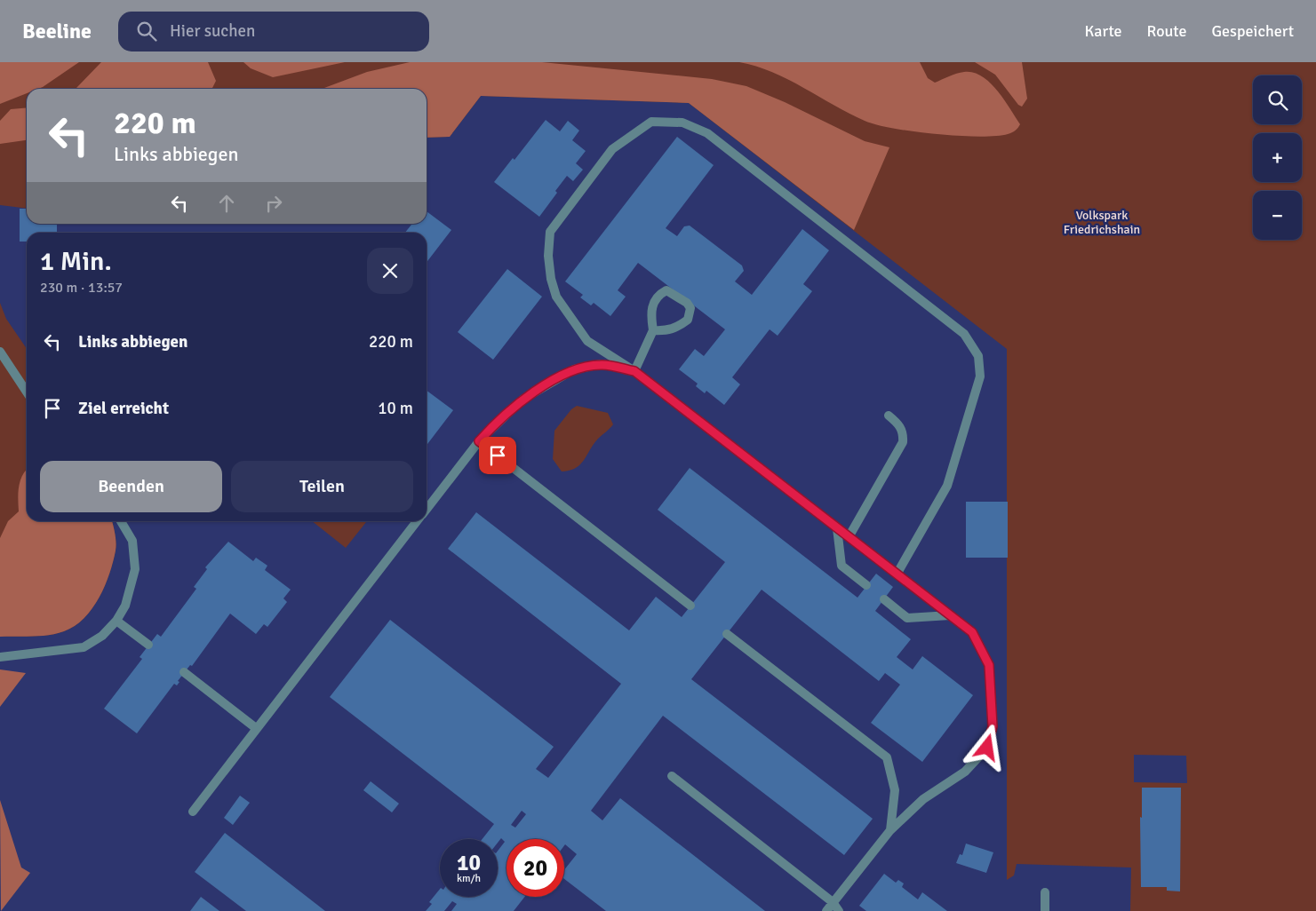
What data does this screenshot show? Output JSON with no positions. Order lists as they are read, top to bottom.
{
  "parks": ["Volkspark Friedrichshain"],
  "page": {
    "header": "Beeline",
    "search": "Hier suchen",
    "nav": ["Karte", "Route", "Gespeichert"],
    "map_buttons": ["+", "−"],
    "turn": ["220 m", "Links abbiegen"],
    "heading": ["1 Min.", "230 m · 13:57"],
    "list": [
      {
        "name": "Links abbiegen",
        "value": "220 m"
      },
      {
        "name": "Ziel erreicht",
        "value": "10 m"
      }
    ],
    "buttons": ["Beenden", "Teilen"],
    "speed": "10 km/h",
    "limit": "20"
  }
}
